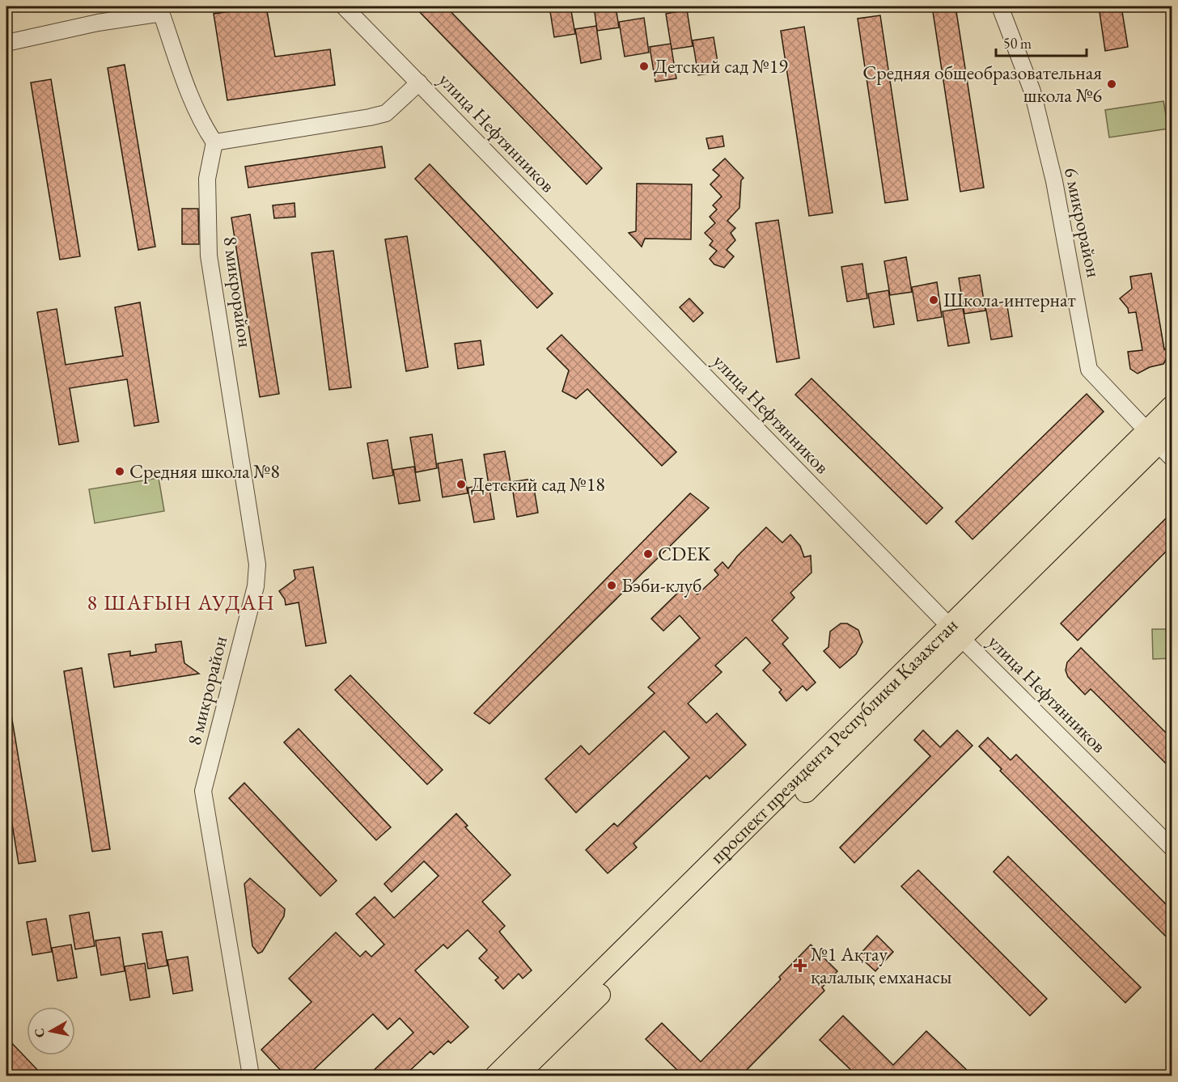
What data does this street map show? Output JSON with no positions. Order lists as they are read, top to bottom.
{
  "streets": {
    "main road": ["проспект президента Республики Казахстан"],
    "street": ["улица Нефтянников", "6 микрорайон", "8 микрорайон"]
  },
  "crossings": [
    ["улица Нефтянников", "проспект президента Республики Казахстан"],
    ["6 микрорайон", "проспект президента Республики Казахстан"]
  ],
  "districts": ["8 ШАҒЫН АУДАН"],
  "places": {
    "other": [
      "Детский сад №19",
      "Средняя общеобразовательная школа №6",
      "Школа-интернат",
      "Средняя школа №8",
      "Детский сад №18",
      "CDEK",
      "Бэби-клуб"
    ],
    "health": ["№1 Ақтау қалалық емханасы"]
  },
  "scale_bar": "50 m",
  "north": "left"
}
